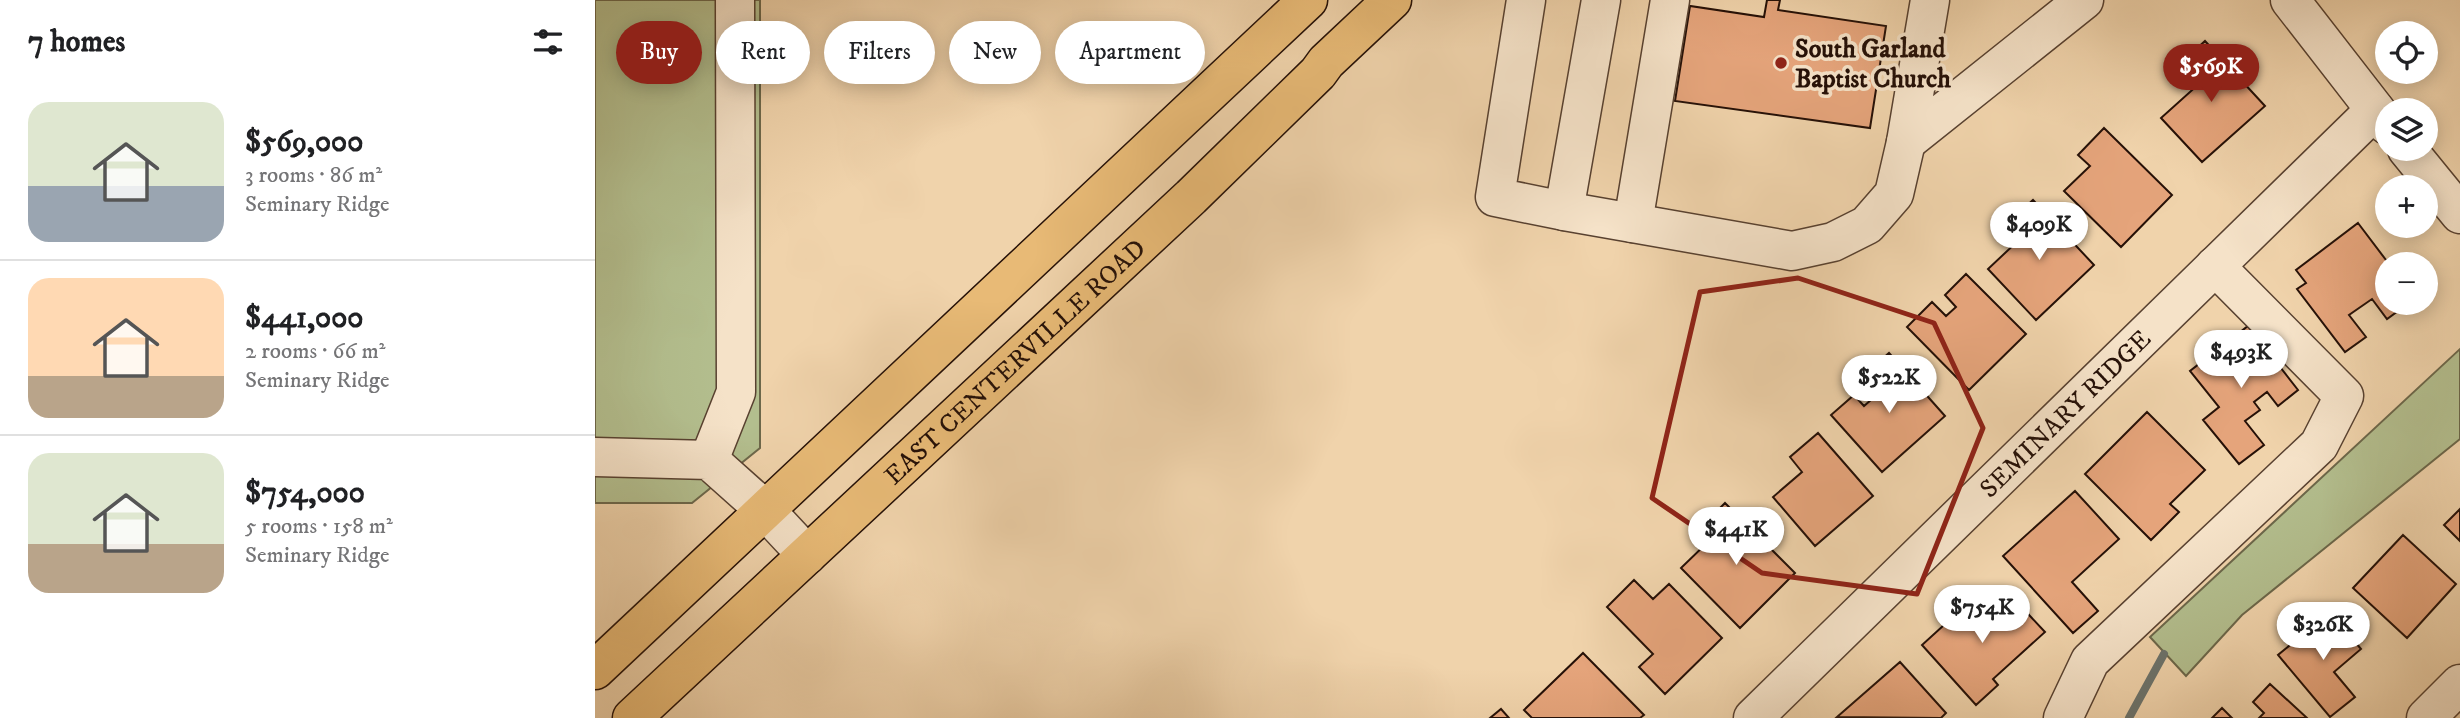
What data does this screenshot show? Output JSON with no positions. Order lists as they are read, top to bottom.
{
  "streets": {
    "main road": ["EAST CENTERVILLE ROAD"],
    "street": ["SEMINARY RIDGE"]
  },
  "places": ["South Garland Baptist Church"],
  "page": {
    "heading": "7 homes",
    "map_buttons": ["+", "−"],
    "chip": [
      "Buy",
      "Rent",
      "Filters",
      "New",
      "Apartment"
    ],
    "price": [
      "$569K",
      "$409K",
      "$493K",
      "$522K",
      "$441K",
      "$754K",
      "$326K"
    ],
    "list": [
      {
        "name": "$569,000",
        "note": "3 rooms · 86 m² · Seminary Ridge"
      },
      {
        "name": "$441,000",
        "note": "2 rooms · 66 m² · Seminary Ridge"
      },
      {
        "name": "$754,000",
        "note": "5 rooms · 158 m² · Seminary Ridge"
      }
    ]
  }
}
